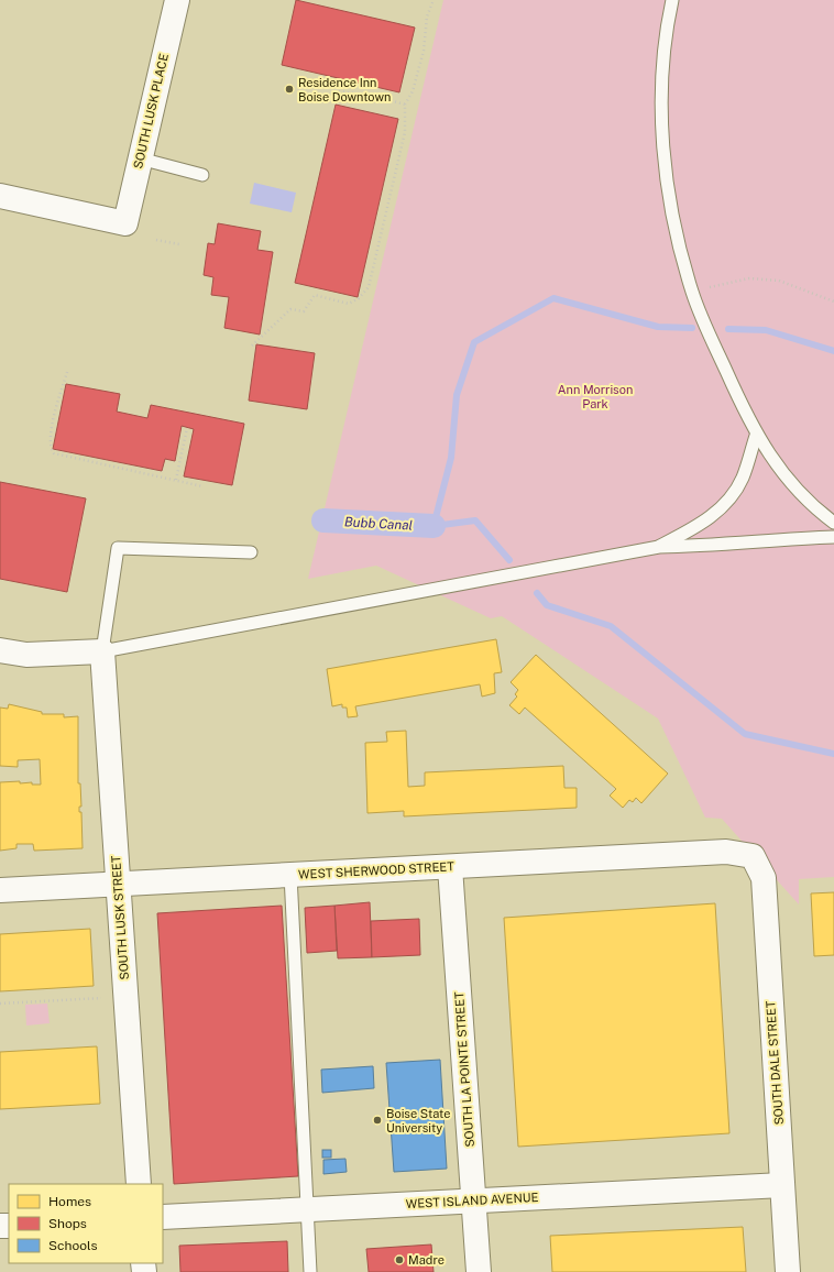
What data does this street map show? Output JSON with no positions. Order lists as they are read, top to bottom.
{
  "streets": {
    "street": [
      "SOUTH LUSK PLACE",
      "WEST SHERWOOD STREET",
      "SOUTH LUSK STREET",
      "SOUTH DALE STREET",
      "SOUTH LA POINTE STREET",
      "WEST ISLAND AVENUE"
    ]
  },
  "crossings": [
    ["WEST SHERWOOD STREET", "SOUTH LUSK STREET"],
    ["WEST SHERWOOD STREET", "SOUTH DALE STREET"],
    ["WEST SHERWOOD STREET", "SOUTH LA POINTE STREET"],
    ["SOUTH DALE STREET", "WEST ISLAND AVENUE"],
    ["SOUTH LA POINTE STREET", "WEST ISLAND AVENUE"]
  ],
  "water": ["Bubb Canal"],
  "parks": ["Ann Morrison Park"],
  "places": ["Residence Inn Boise Downtown", "Boise State University", "Madre"],
  "legend": ["Homes", "Shops", "Schools"]
}
